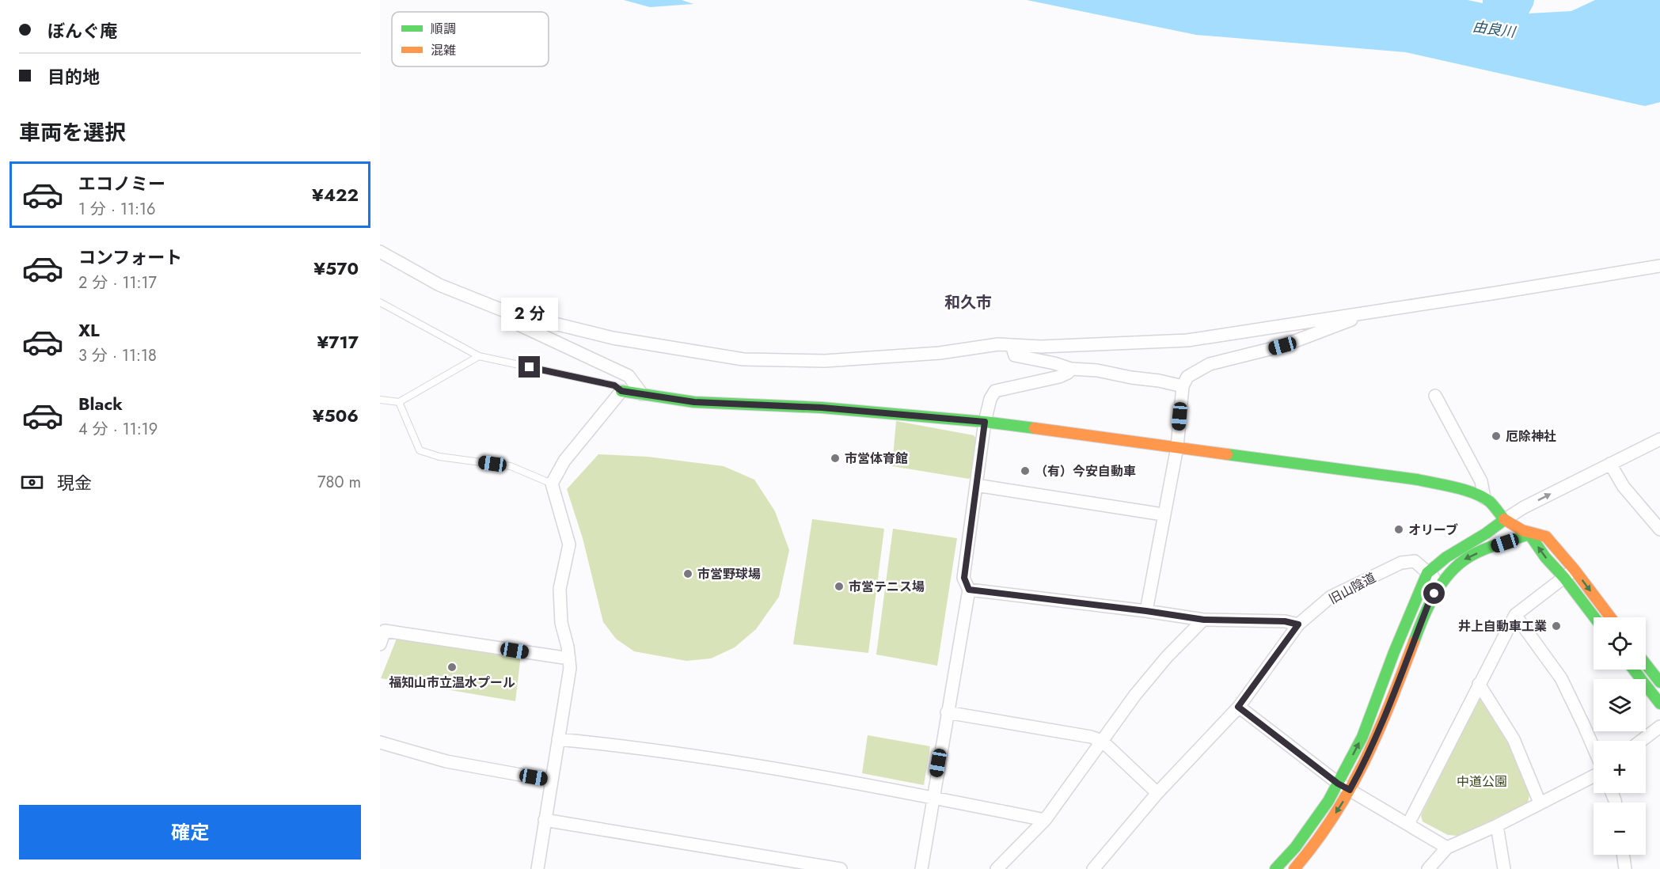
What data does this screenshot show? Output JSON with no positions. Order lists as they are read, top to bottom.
{
  "streets": {
    "street": ["旧山陰道"]
  },
  "districts": ["和久市"],
  "water": ["由良川"],
  "parks": ["中道公園"],
  "places": [
    "厄除神社",
    "市営体育館",
    "（有）今安自動車",
    "オリーブ",
    "市営野球場",
    "市営テニス場",
    "井上自動車工業",
    "福知山市立温水プール"
  ],
  "legend": ["順調", "混雑"],
  "page": {
    "banner": ["ぼんぐ庵", "目的地"],
    "heading": "車両を選択",
    "list": [
      {
        "name": "エコノミー",
        "note": "1 分 · 11:16",
        "value": "¥422"
      },
      {
        "name": "コンフォート",
        "note": "2 分 · 11:17",
        "value": "¥570"
      },
      {
        "name": "XL",
        "note": "3 分 · 11:18",
        "value": "¥717"
      },
      {
        "name": "Black",
        "note": "4 分 · 11:19",
        "value": "¥506"
      }
    ],
    "bubble": "2 分",
    "pay": ["現金", "780 m"],
    "map_buttons": ["+", "−"],
    "buttons": "確定"
  }
}
